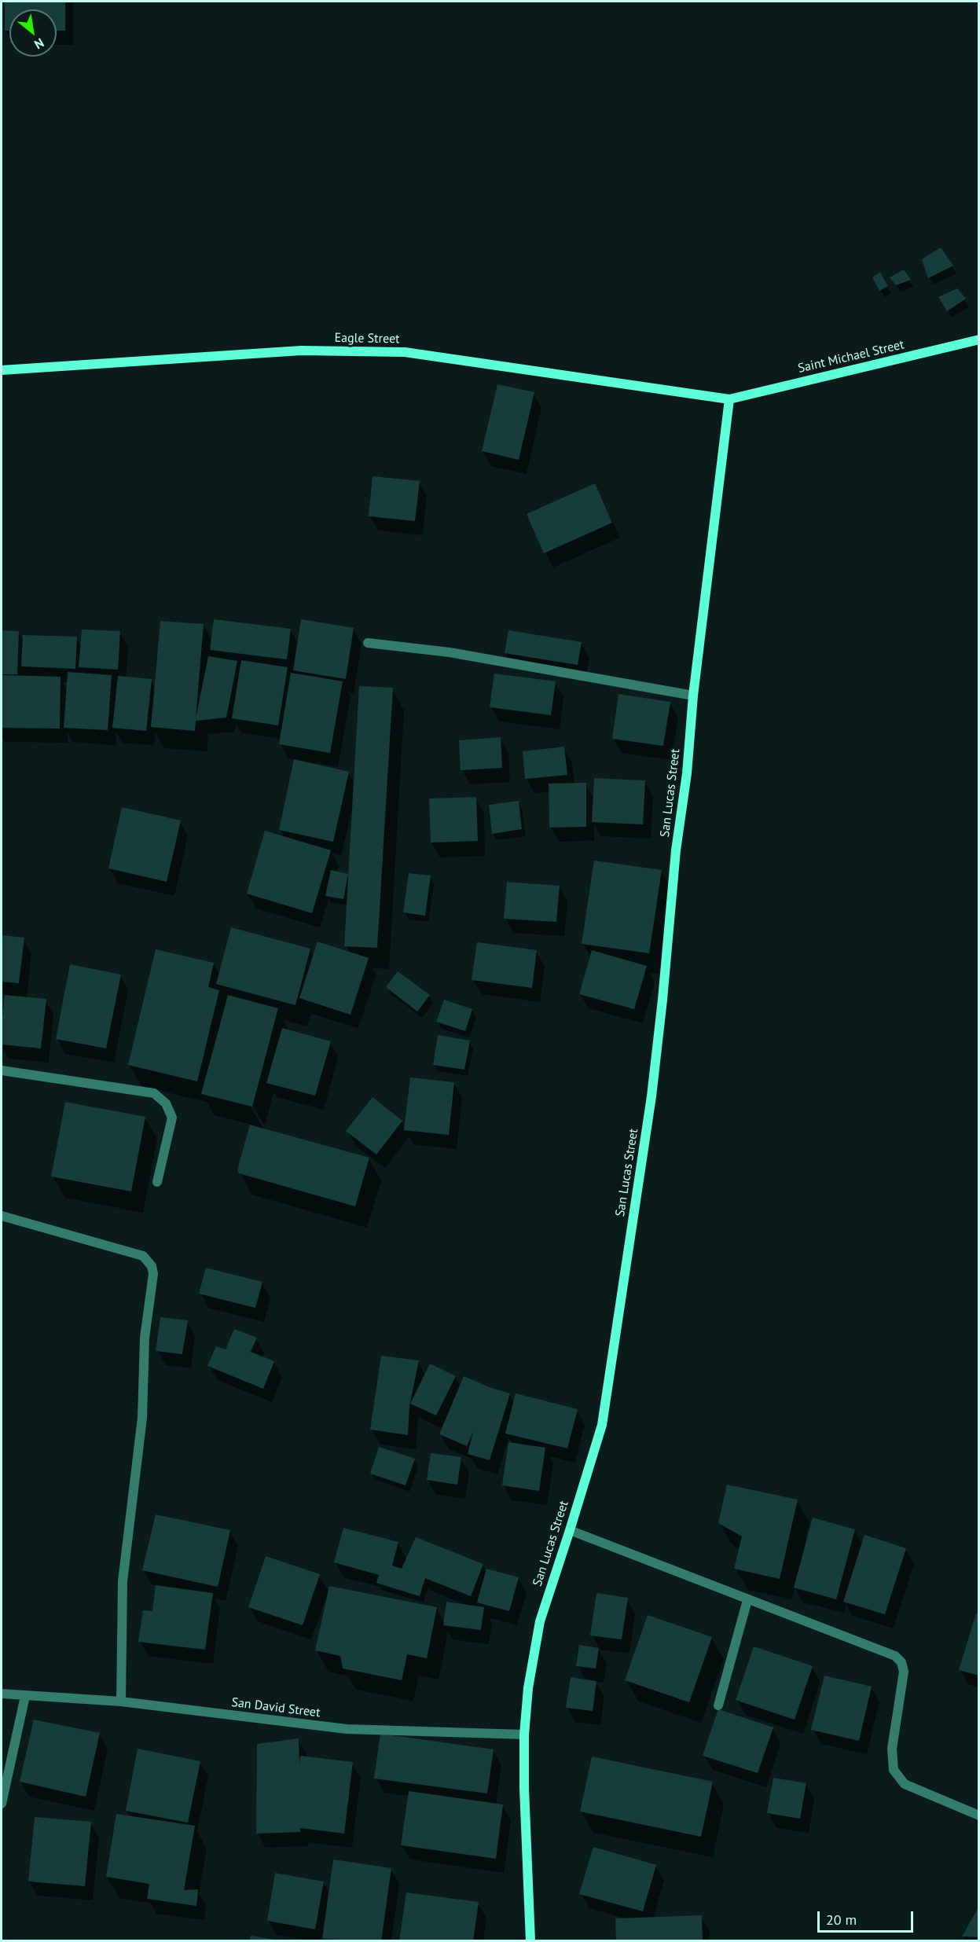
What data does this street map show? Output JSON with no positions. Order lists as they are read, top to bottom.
{
  "streets": {
    "street": [
      "Eagle Street",
      "Saint Michael Street",
      "San Lucas Street",
      "San David Street"
    ]
  },
  "crossings": [
    ["Eagle Street", "Saint Michael Street"],
    ["Eagle Street", "San Lucas Street"],
    ["Saint Michael Street", "San Lucas Street"],
    ["San Lucas Street", "San David Street"]
  ],
  "scale_bar": "20 m",
  "north": "bottom right"
}
